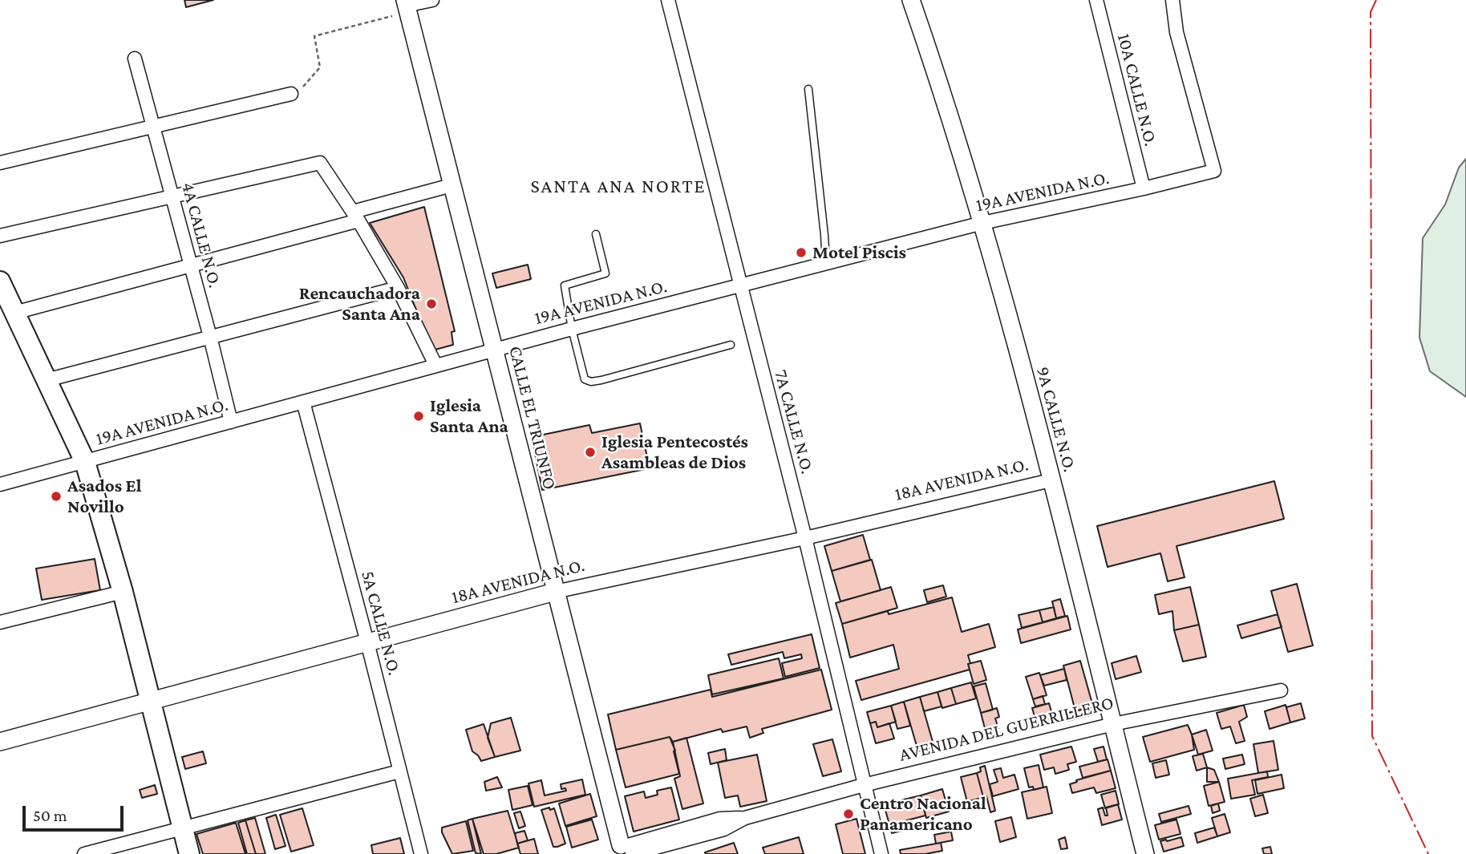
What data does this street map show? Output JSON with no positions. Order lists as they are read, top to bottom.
{
  "streets": {
    "street": [
      "10A CALLE N.O.",
      "19A AVENIDA N.O.",
      "4A CALLE N.O.",
      "CALLE EL TRIUNFO",
      "9A CALLE N.O.",
      "7A CALLE N.O.",
      "18A AVENIDA N.O.",
      "5A CALLE N.O.",
      "AVENIDA DEL GUERRILLERO"
    ]
  },
  "crossings": [
    ["10A CALLE N.O.", "19A AVENIDA N.O."],
    ["19A AVENIDA N.O.", "4A CALLE N.O."],
    ["19A AVENIDA N.O.", "CALLE EL TRIUNFO"],
    ["19A AVENIDA N.O.", "9A CALLE N.O."],
    ["19A AVENIDA N.O.", "7A CALLE N.O."],
    ["19A AVENIDA N.O.", "5A CALLE N.O."],
    ["CALLE EL TRIUNFO", "18A AVENIDA N.O."],
    ["CALLE EL TRIUNFO", "AVENIDA DEL GUERRILLERO"],
    ["9A CALLE N.O.", "18A AVENIDA N.O."],
    ["9A CALLE N.O.", "AVENIDA DEL GUERRILLERO"],
    ["7A CALLE N.O.", "18A AVENIDA N.O."],
    ["7A CALLE N.O.", "AVENIDA DEL GUERRILLERO"],
    ["18A AVENIDA N.O.", "5A CALLE N.O."]
  ],
  "districts": ["SANTA ANA NORTE"],
  "places": [
    "Motel Piscis",
    "Rencauchadora Santa Ana",
    "Iglesia Santa Ana",
    "Iglesia Pentecostés Asambleas de Dios",
    "Asados El Novillo",
    "Centro Nacional Panamericano"
  ],
  "scale_bar": "50 m"
}
